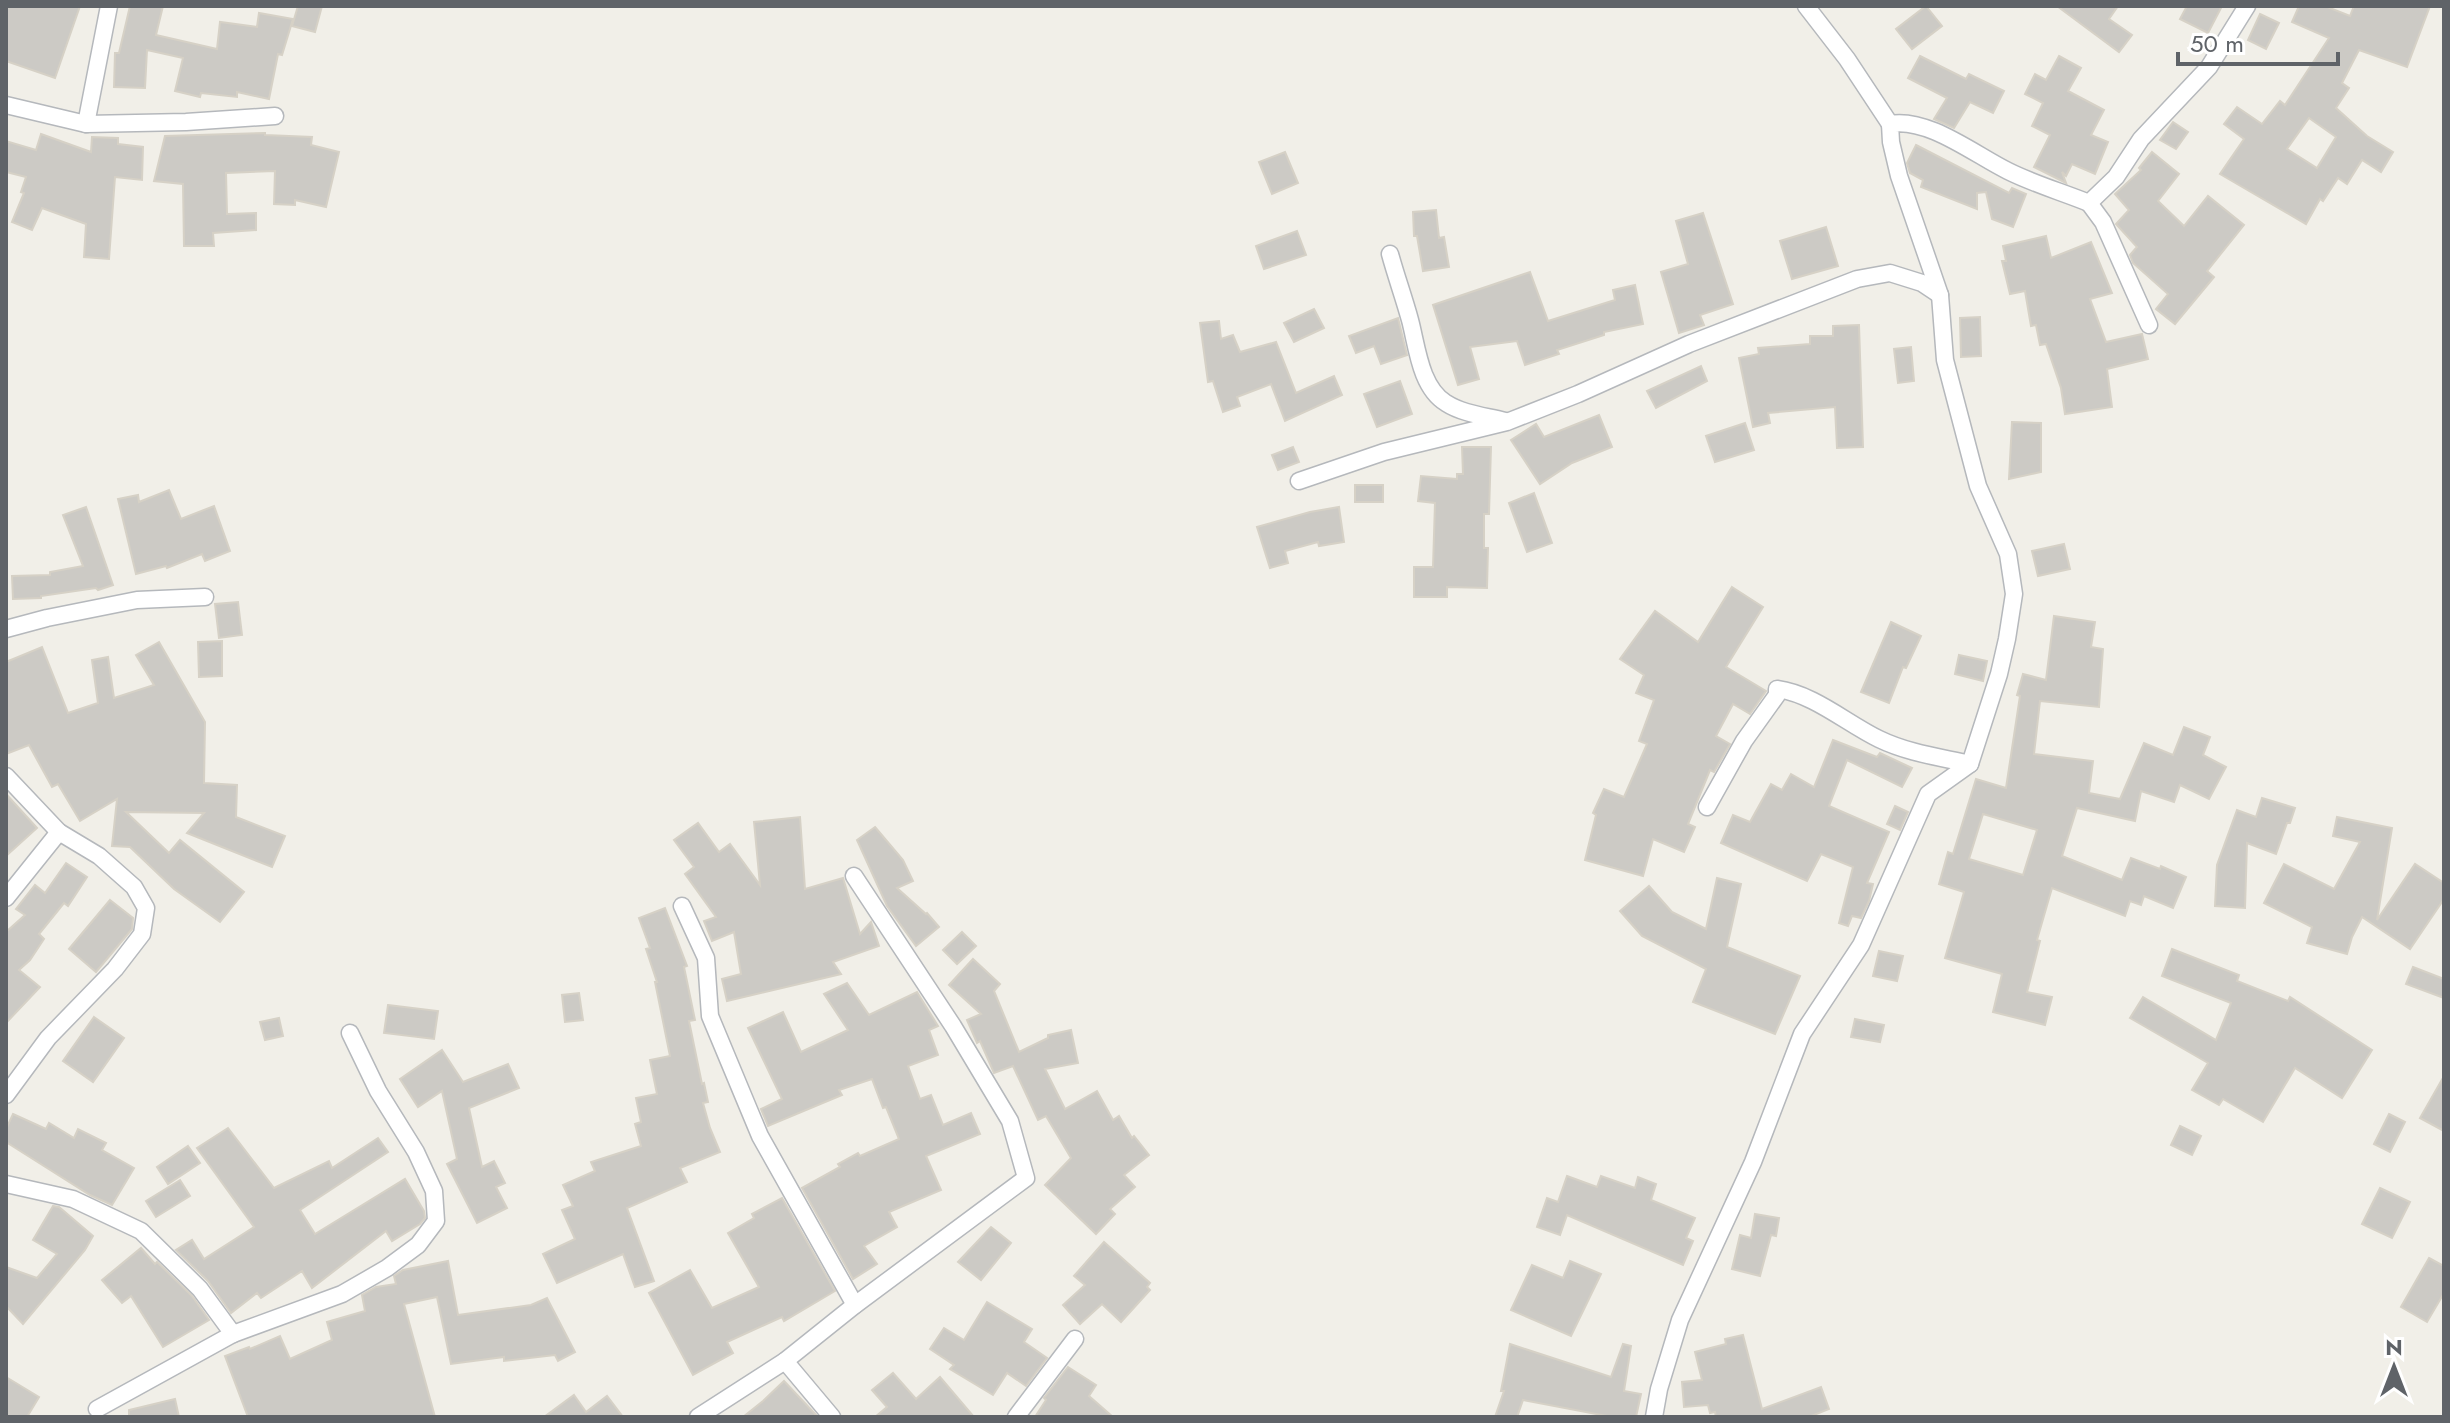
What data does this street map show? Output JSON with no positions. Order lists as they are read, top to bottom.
{
  "scale_bar": "50 m",
  "north": "top"
}
